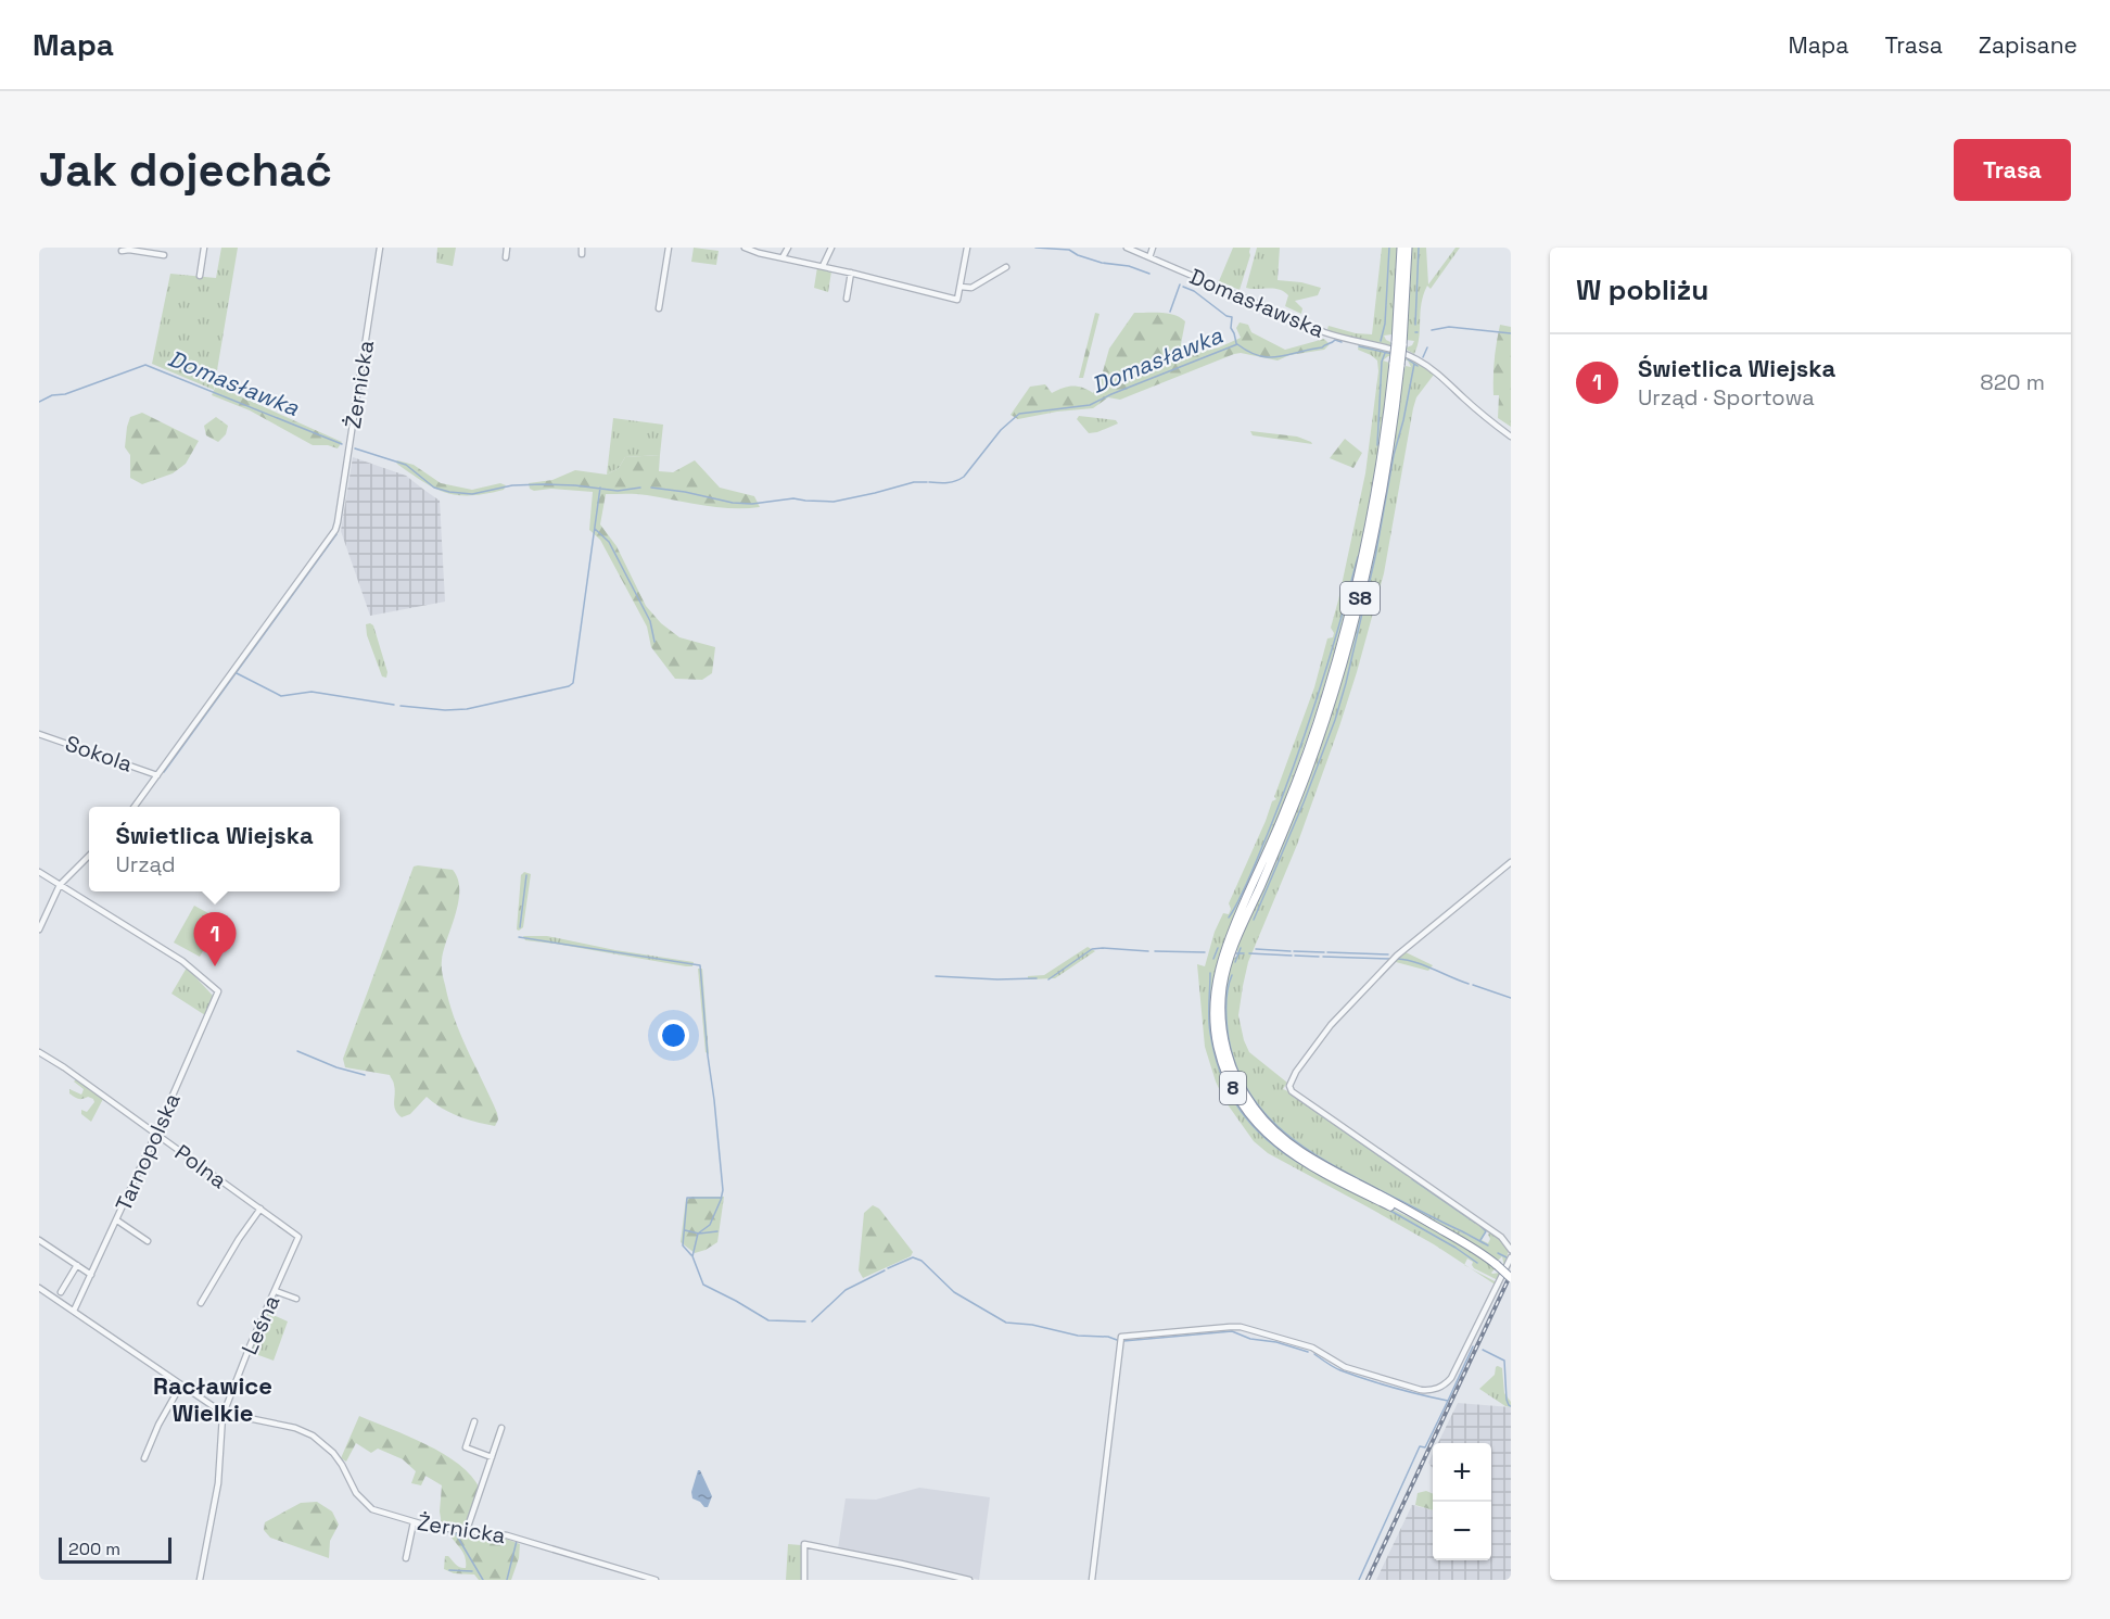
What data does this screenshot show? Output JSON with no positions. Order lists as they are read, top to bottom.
{
  "streets": {
    "highway": ["S8", "8"],
    "street": [
      "Domasławska",
      "Żernicka",
      "Sokola",
      "Tarnopolska",
      "Polna",
      "Leśna"
    ]
  },
  "crossings": [
    ["Żernicka", "Sokola"],
    ["Żernicka", "Leśna"],
    ["S8", "8"],
    ["Tarnopolska", "Polna"],
    ["Polna", "Leśna"]
  ],
  "districts": ["Racławice Wielkie"],
  "water": ["Domasławka"],
  "scale_bar": "200 m",
  "page": {
    "header": "Mapa",
    "nav": ["Mapa", "Trasa", "Zapisane"],
    "buttons": "Trasa",
    "title": "Jak dojechać",
    "heading": "W pobliżu",
    "list": [
      {
        "mark": "1",
        "name": "Świetlica Wiejska",
        "note": "Urząd · Sportowa",
        "value": "820 m"
      }
    ],
    "popup": ["Świetlica Wiejska", "Urząd"],
    "pins": "1",
    "map_buttons": ["+", "−"],
    "scale": "200 m"
  }
}
